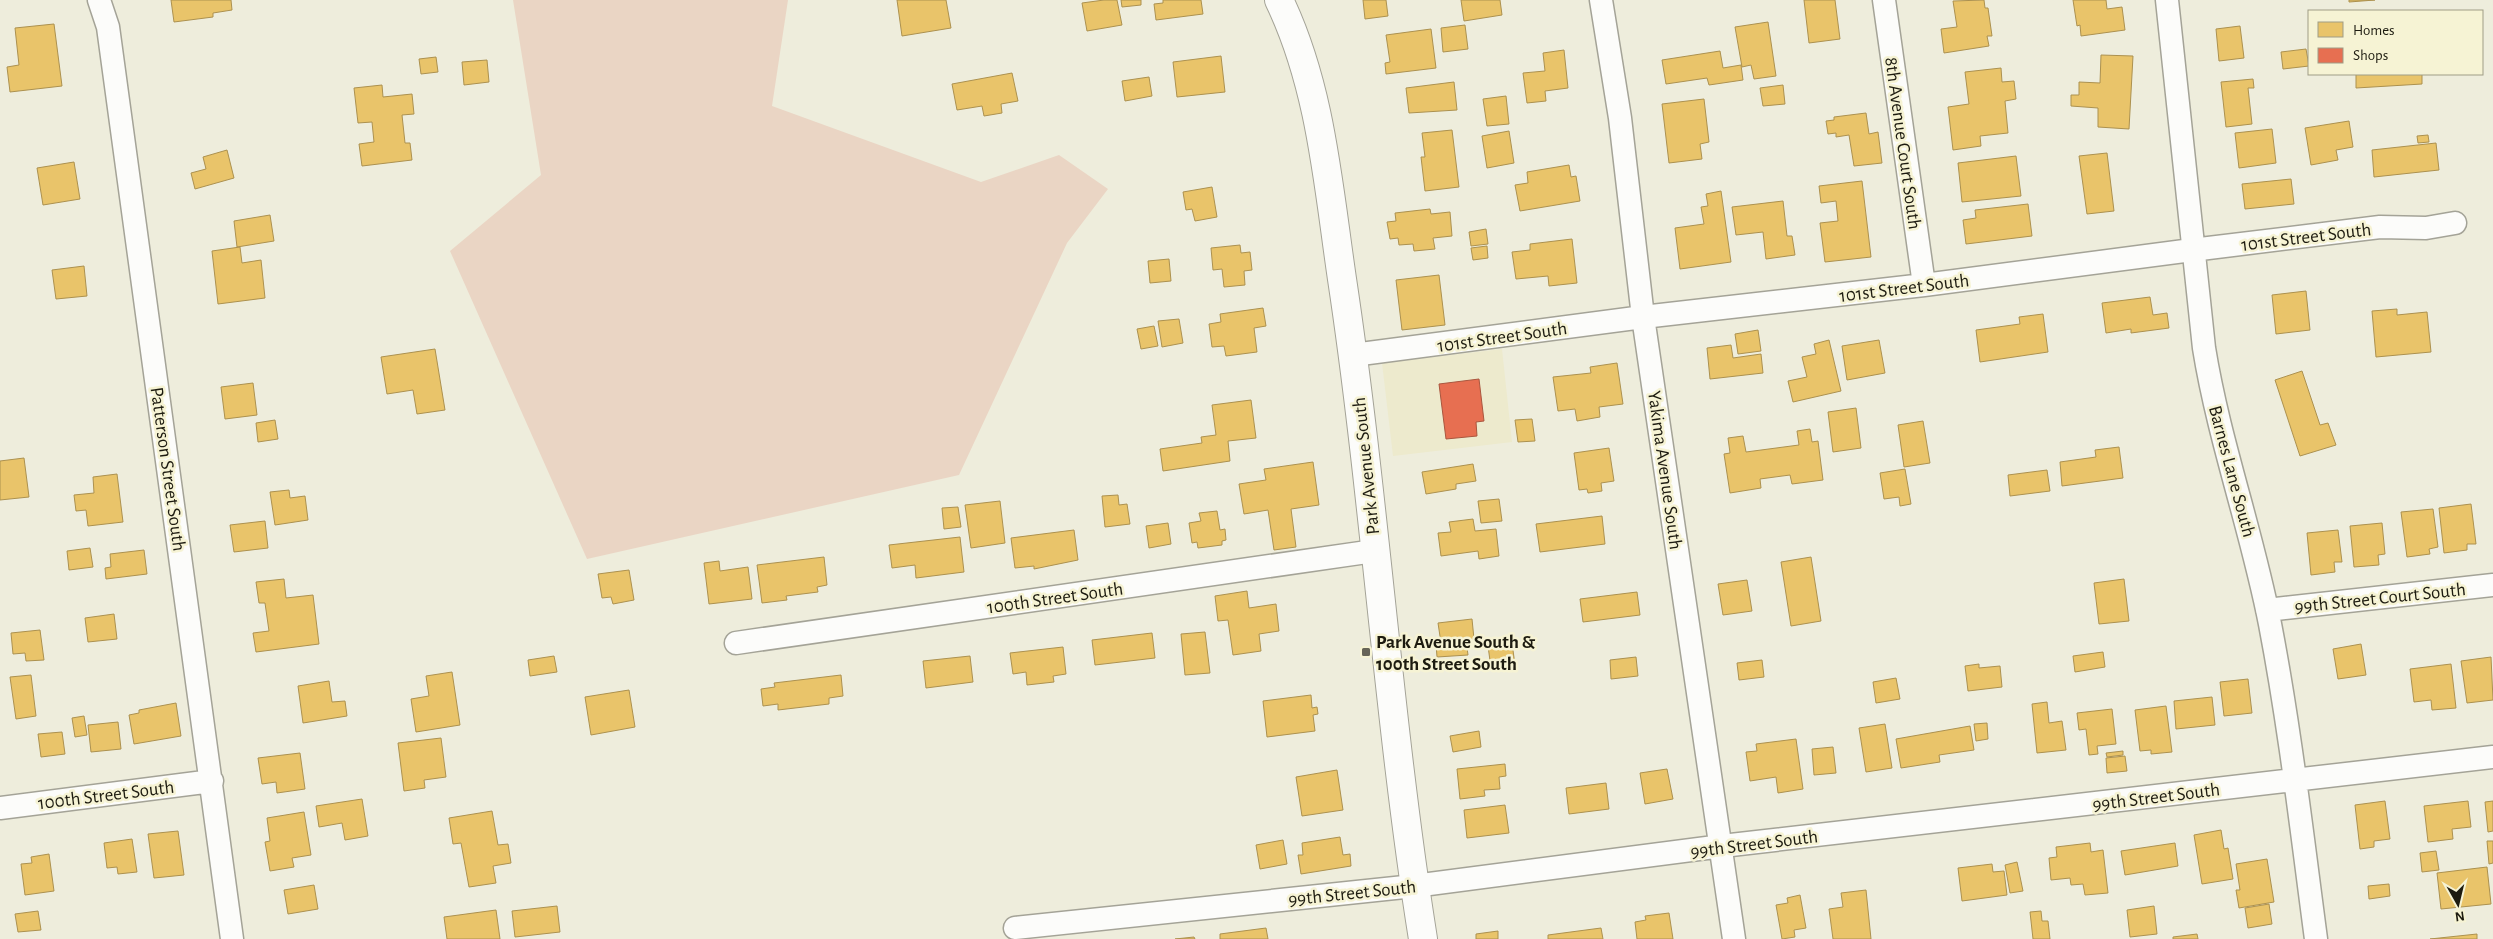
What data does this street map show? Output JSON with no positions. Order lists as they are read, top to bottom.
{
  "streets": {
    "main road": ["Park Avenue South"],
    "street": [
      "8th Avenue Court South",
      "101st Street South",
      "Patterson Street South",
      "Yakima Avenue South",
      "Barnes Lane South",
      "100th Street South",
      "99th Street Court South",
      "99th Street South"
    ]
  },
  "crossings": [
    ["8th Avenue Court South", "101st Street South"],
    ["101st Street South", "Park Avenue South"],
    ["101st Street South", "Yakima Avenue South"],
    ["101st Street South", "Barnes Lane South"],
    ["Park Avenue South", "100th Street South"],
    ["Park Avenue South", "99th Street South"],
    ["Patterson Street South", "100th Street South"],
    ["Yakima Avenue South", "99th Street South"],
    ["Barnes Lane South", "99th Street Court South"],
    ["Barnes Lane South", "99th Street South"]
  ],
  "places": {
    "transit": ["Park Avenue South & 100th Street South"]
  },
  "legend": ["Homes", "Shops"],
  "north": "bottom"
}
